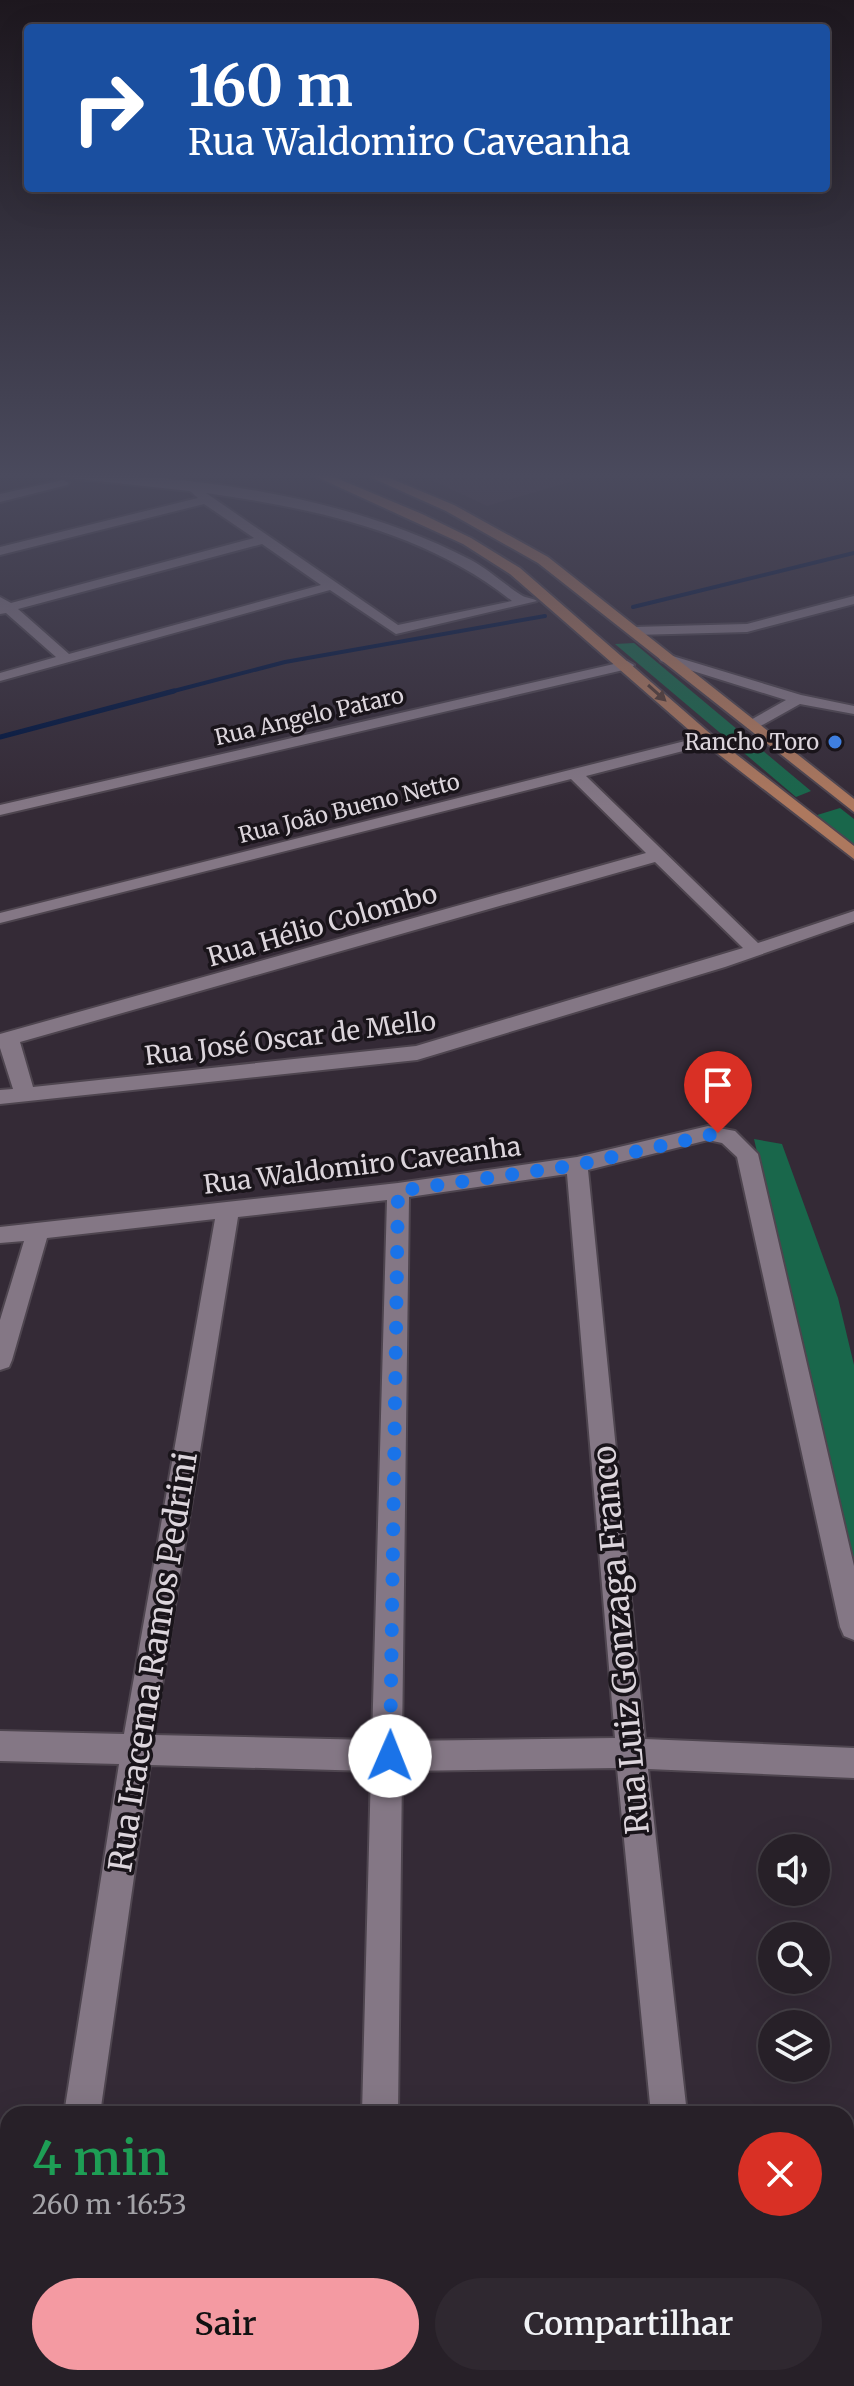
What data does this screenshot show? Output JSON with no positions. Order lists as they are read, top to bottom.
{
  "streets": {
    "street": [
      "Rua Angelo Pataro",
      "Rua João Bueno Netto",
      "Rua Hélio Colombo",
      "Rua José Oscar de Mello",
      "Rua Waldomiro Caveanha",
      "Rua Luiz Gonzaga Franco",
      "Rua Iracema Ramos Pedrini"
    ]
  },
  "crossings": [
    ["Rua Waldomiro Caveanha", "Rua Luiz Gonzaga Franco"],
    ["Rua Waldomiro Caveanha", "Rua Iracema Ramos Pedrini"]
  ],
  "places": ["Rancho Toro"],
  "page": {
    "turn": ["160 m", "Rua Waldomiro Caveanha"],
    "heading": ["4 min", "260 m · 16:53"],
    "buttons": ["Sair", "Compartilhar"]
  }
}
